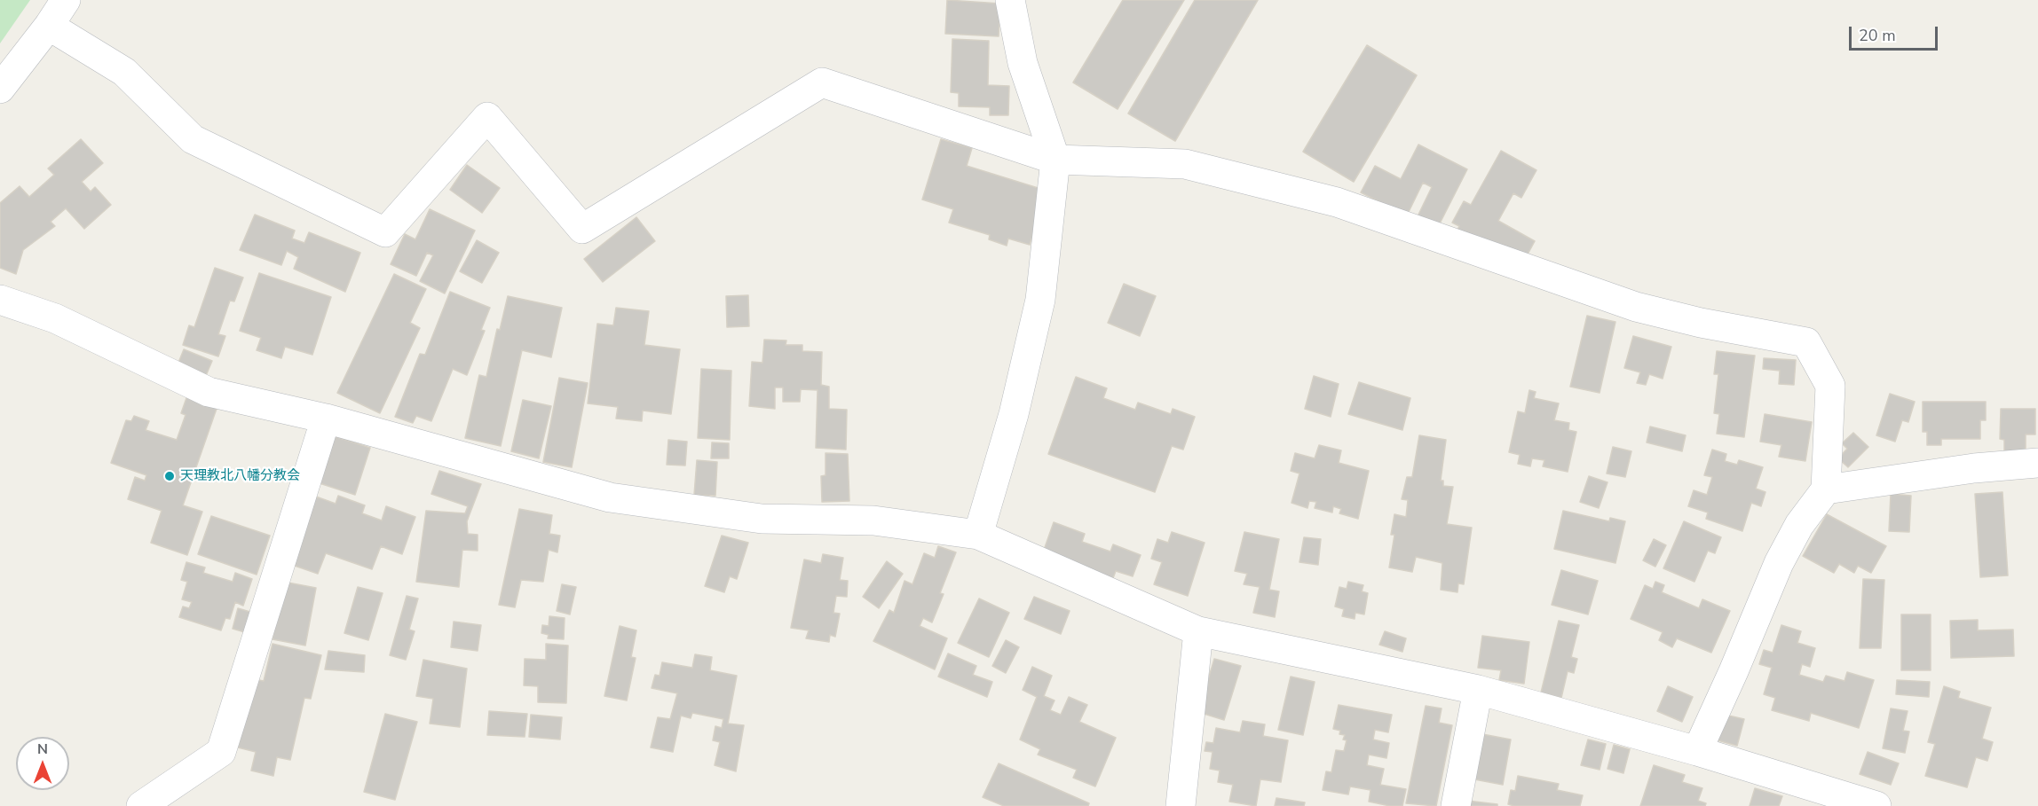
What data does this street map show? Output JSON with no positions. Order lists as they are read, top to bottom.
{
  "places": ["天理教北八幡分教会"],
  "scale_bar": "20 m",
  "north": "top"
}
